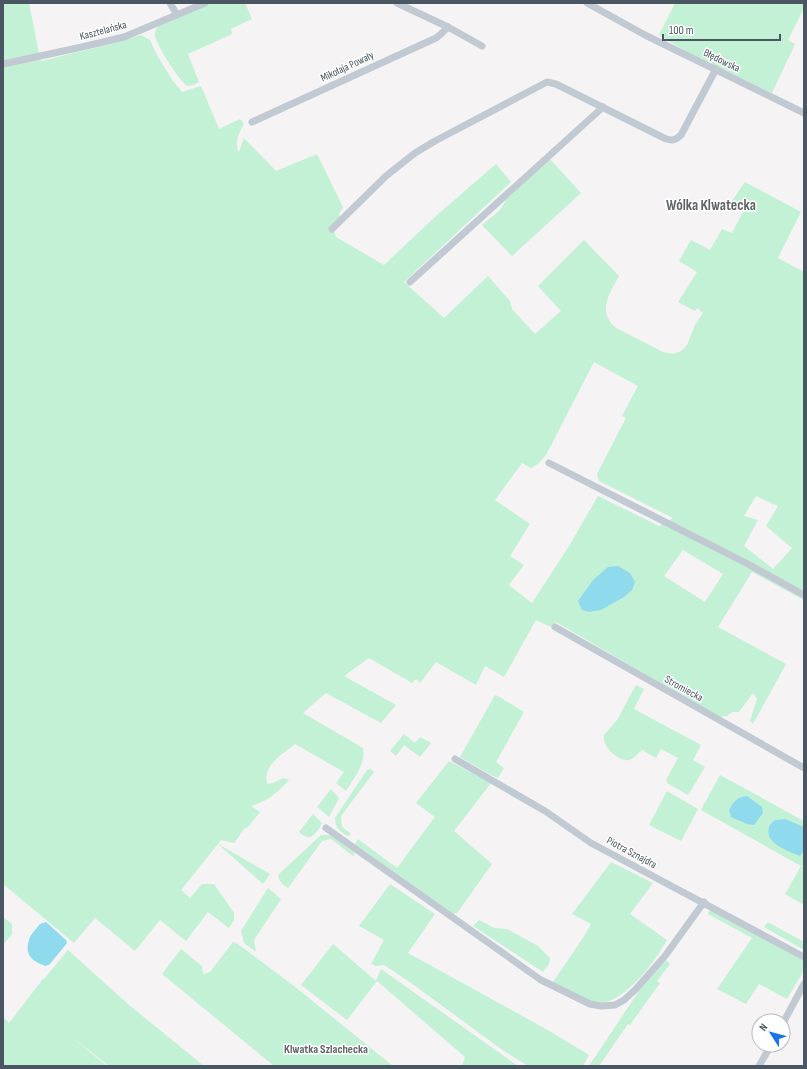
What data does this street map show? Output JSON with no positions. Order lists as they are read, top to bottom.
{
  "streets": {
    "street": [
      "Kasztelańska",
      "Błędowska",
      "Mikołaja Powały",
      "Stromiecka",
      "Piotra Sznajdra"
    ]
  },
  "districts": ["Wólka Klwatecka", "Klwatka Szlachecka"],
  "scale_bar": "100 m",
  "north": "top left"
}
